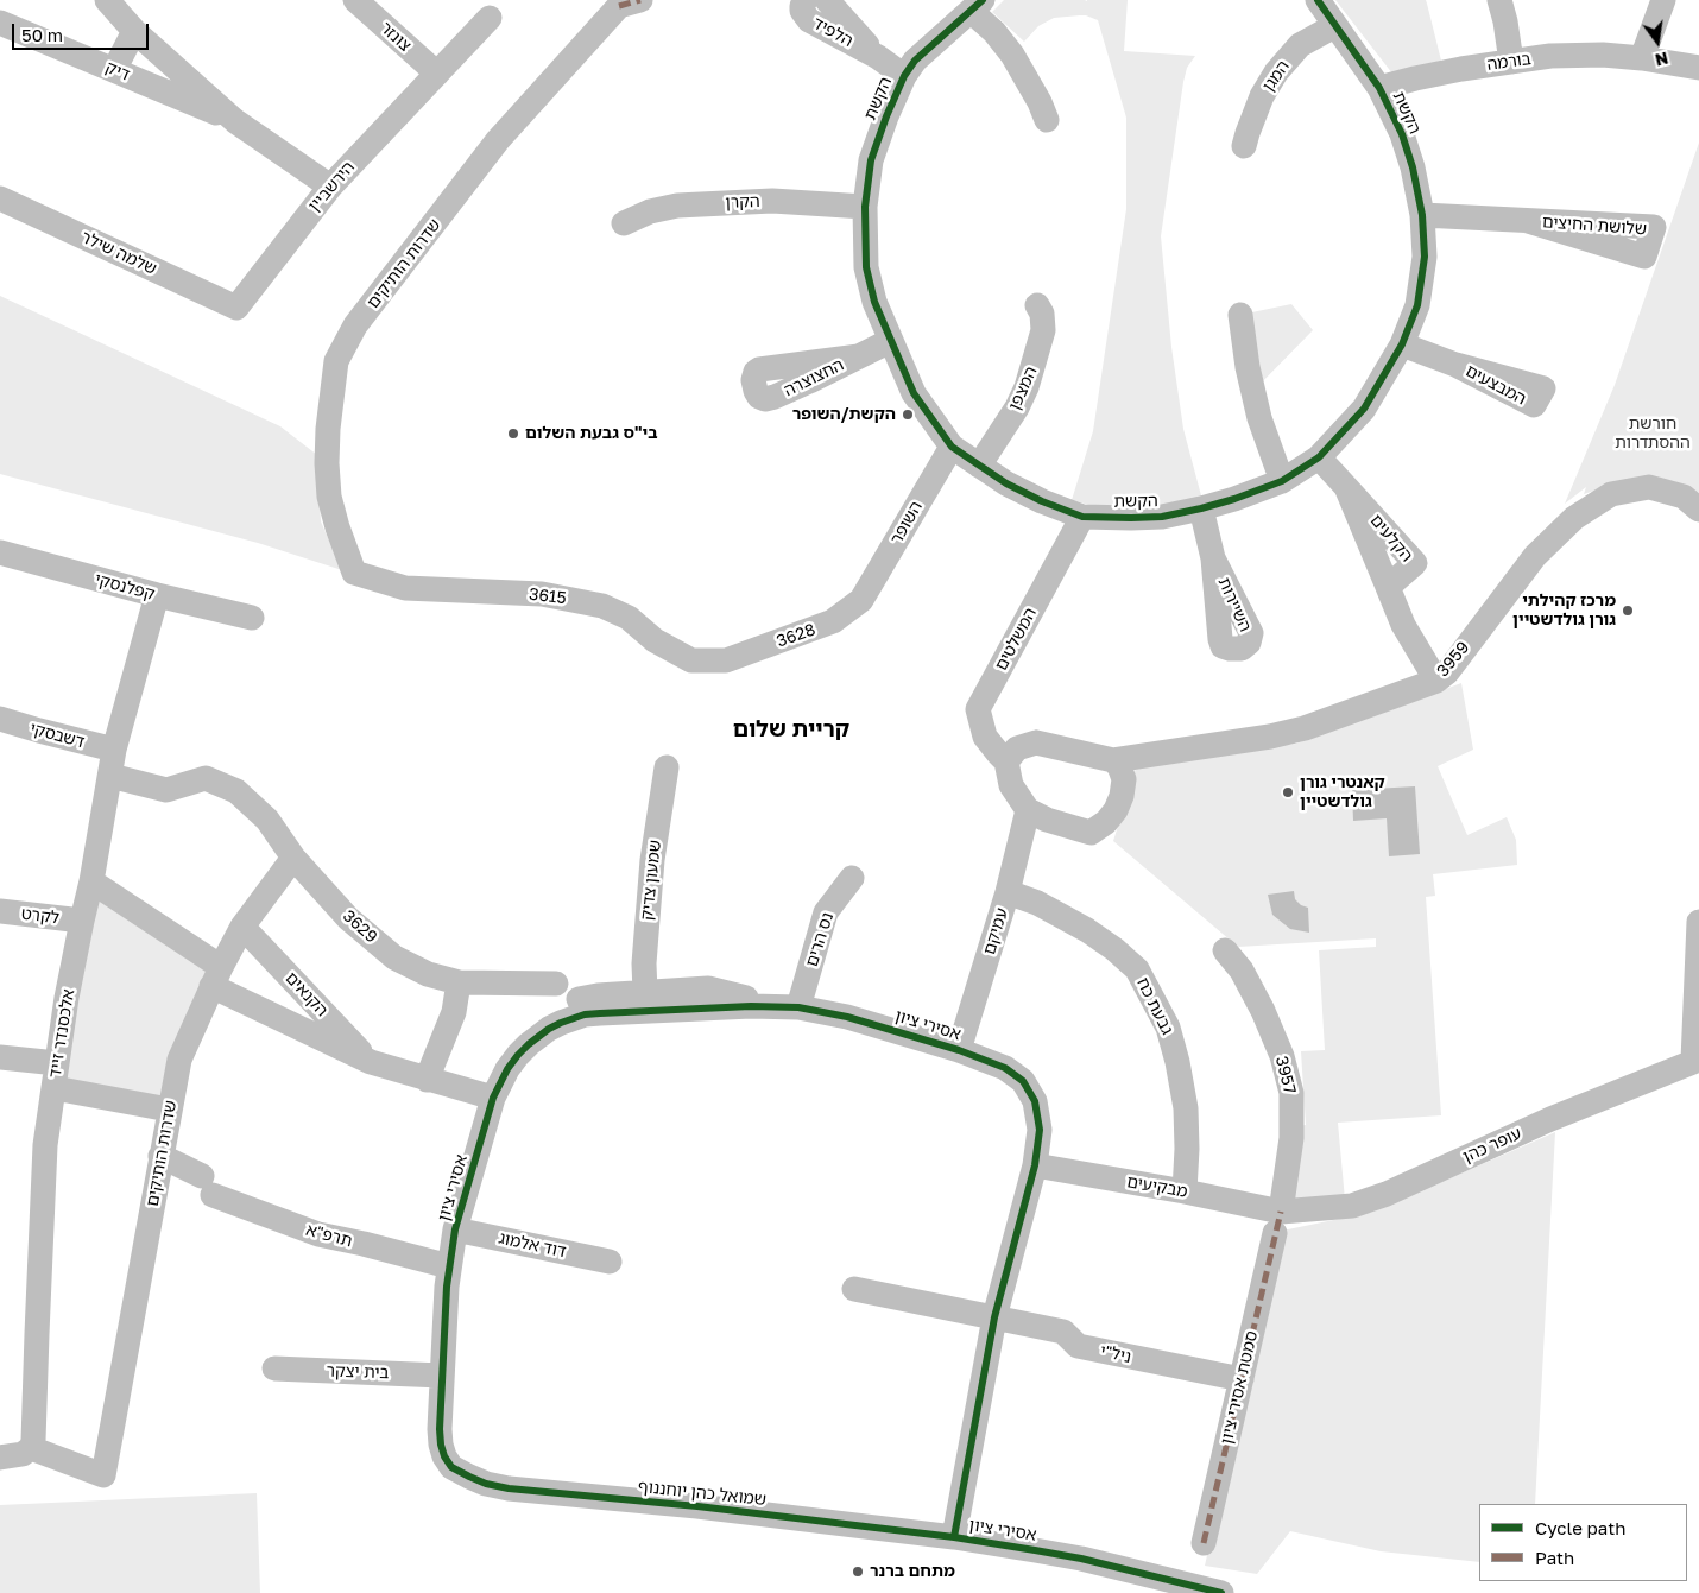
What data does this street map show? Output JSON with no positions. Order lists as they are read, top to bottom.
{
  "streets": {
    "street": [
      "הלפיד",
      "צונזר",
      "בורמה",
      "דיק",
      "המגן",
      "הקשת",
      "הירשביין",
      "הקרן",
      "שלושת החיצים",
      "שלמה שילר",
      "שדרות הותיקים",
      "החצוצרה",
      "המבצעים",
      "המצפן",
      "השופר",
      "הקלעים",
      "קפלנסקי",
      "3615",
      "השיירות",
      "3628",
      "המשלטים",
      "3959",
      "דשבסקי",
      "שמעון צדיק",
      "לקרט",
      "3629",
      "עמיקם",
      "נס הרים",
      "הקנאים",
      "גבעת כח",
      "אסירי ציון",
      "אלכסנדר זייד",
      "3957",
      "עופר כהן",
      "מבקיעים",
      "תרפ\"א",
      "דוד אלמוג",
      "ניל\"י",
      "בית יצקר",
      "סמטת אסירי ציון",
      "שמואל כהן יוחננוף"
    ]
  },
  "crossings": [
    ["הלפיד", "הקשת"],
    ["צונזר", "הירשביין"],
    ["בורמה", "הקשת"],
    ["דיק", "הירשביין"],
    ["המגן", "הקשת"],
    ["הקשת", "הקרן"],
    ["הקשת", "שלושת החיצים"],
    ["הקשת", "החצוצרה"],
    ["הקשת", "המבצעים"],
    ["הקשת", "המצפן"],
    ["הקשת", "השופר"],
    ["הקשת", "הקלעים"],
    ["הקשת", "השיירות"],
    ["הקשת", "המשלטים"],
    ["הירשביין", "שלמה שילר"],
    ["שדרות הותיקים", "3615"],
    ["שדרות הותיקים", "3629"],
    ["שדרות הותיקים", "הקנאים"],
    ["שדרות הותיקים", "אלכסנדר זייד"],
    ["שדרות הותיקים", "תרפ\"א"],
    ["השופר", "3628"],
    ["הקלעים", "3959"],
    ["קפלנסקי", "אלכסנדר זייד"],
    ["3615", "3628"],
    ["המשלטים", "3959"],
    ["המשלטים", "עמיקם"],
    ["3959", "עמיקם"],
    ["דשבסקי", "אלכסנדר זייד"],
    ["לקרט", "אלכסנדר זייד"],
    ["3629", "אלכסנדר זייד"],
    ["עמיקם", "גבעת כח"],
    ["עמיקם", "אסירי ציון"],
    ["נס הרים", "אסירי ציון"],
    ["הקנאים", "אסירי ציון"],
    ["הקנאים", "אלכסנדר זייד"],
    ["גבעת כח", "מבקיעים"],
    ["אסירי ציון", "מבקיעים"],
    ["אסירי ציון", "תרפ\"א"],
    ["אסירי ציון", "דוד אלמוג"],
    ["אסירי ציון", "ניל\"י"],
    ["אסירי ציון", "בית יצקר"],
    ["אסירי ציון", "שמואל כהן יוחננוף"],
    ["3957", "עופר כהן"],
    ["3957", "מבקיעים"],
    ["3957", "סמטת אסירי ציון"],
    ["עופר כהן", "מבקיעים"],
    ["עופר כהן", "סמטת אסירי ציון"],
    ["מבקיעים", "סמטת אסירי ציון"],
    ["ניל\"י", "סמטת אסירי ציון"]
  ],
  "districts": ["קריית שלום"],
  "parks": ["חורשת ההסתדרות"],
  "places": [
    "הקשת/השופר",
    "בי\"ס גבעת השלום",
    "מרכז קהילתי גורן גולדשטיין",
    "קאנטרי גורן גולדשטיין",
    "מתחם ברנר"
  ],
  "legend": ["Cycle path", "Path"],
  "scale_bar": "50 m",
  "north": "bottom"
}
